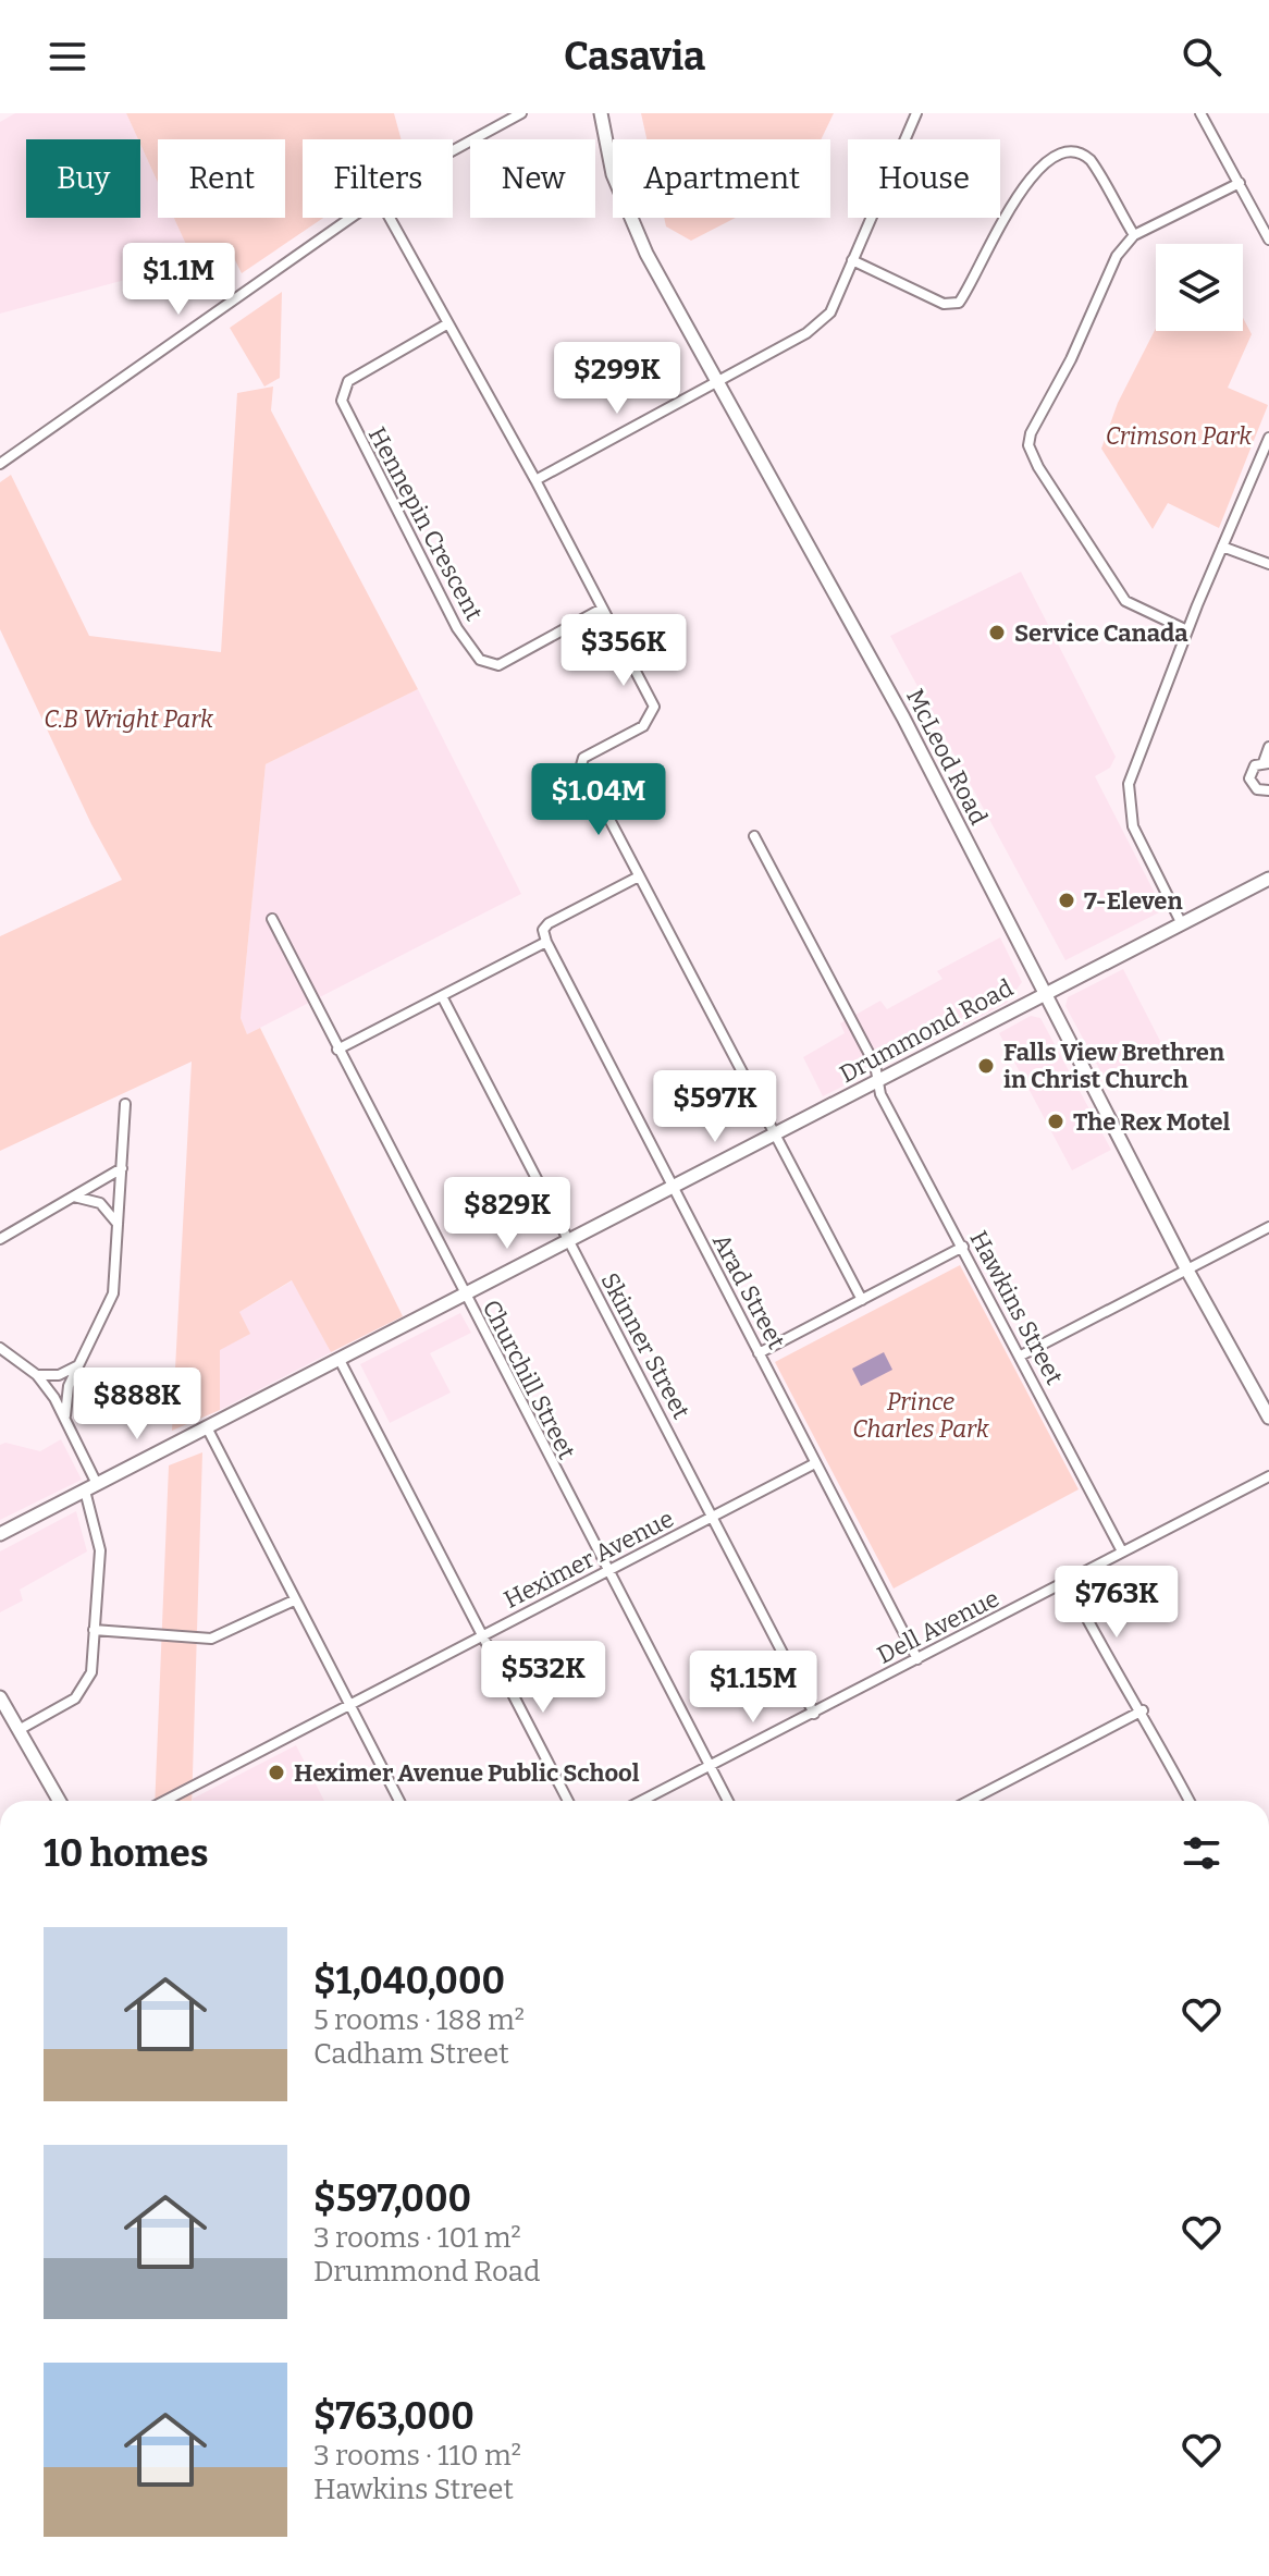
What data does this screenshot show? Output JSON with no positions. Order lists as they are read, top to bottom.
{
  "streets": {
    "main road": ["McLeod Road", "Drummond Road"],
    "street": [
      "Hennepin Crescent",
      "Arad Street",
      "Hawkins Street",
      "Skinner Street",
      "Churchill Street",
      "Heximer Avenue",
      "Dell Avenue"
    ]
  },
  "crossings": [
    ["McLeod Road", "Drummond Road"],
    ["Drummond Road", "Arad Street"],
    ["Drummond Road", "Hawkins Street"],
    ["Drummond Road", "Skinner Street"],
    ["Drummond Road", "Churchill Street"],
    ["Arad Street", "Heximer Avenue"],
    ["Arad Street", "Dell Avenue"],
    ["Hawkins Street", "Dell Avenue"],
    ["Skinner Street", "Heximer Avenue"],
    ["Skinner Street", "Dell Avenue"],
    ["Churchill Street", "Heximer Avenue"],
    ["Churchill Street", "Dell Avenue"]
  ],
  "parks": ["Crimson Park", "C.B Wright Park", "Prince Charles Park"],
  "places": [
    "Service Canada",
    "7-Eleven",
    "Falls View Brethren in Christ Church",
    "The Rex Motel",
    "Heximer Avenue Public School"
  ],
  "page": {
    "header": "Casavia",
    "chip": [
      "Buy",
      "Rent",
      "Filters",
      "New",
      "Apartment",
      "House"
    ],
    "price": [
      "$1.1M",
      "$299K",
      "$356K",
      "$1.04M",
      "$597K",
      "$829K",
      "$888K",
      "$763K",
      "$532K",
      "$1.15M"
    ],
    "heading": "10 homes",
    "list": [
      {
        "name": "$1,040,000",
        "note": "5 rooms · 188 m² · Cadham Street"
      },
      {
        "name": "$597,000",
        "note": "3 rooms · 101 m² · Drummond Road"
      },
      {
        "name": "$763,000",
        "note": "3 rooms · 110 m² · Hawkins Street"
      }
    ]
  }
}
